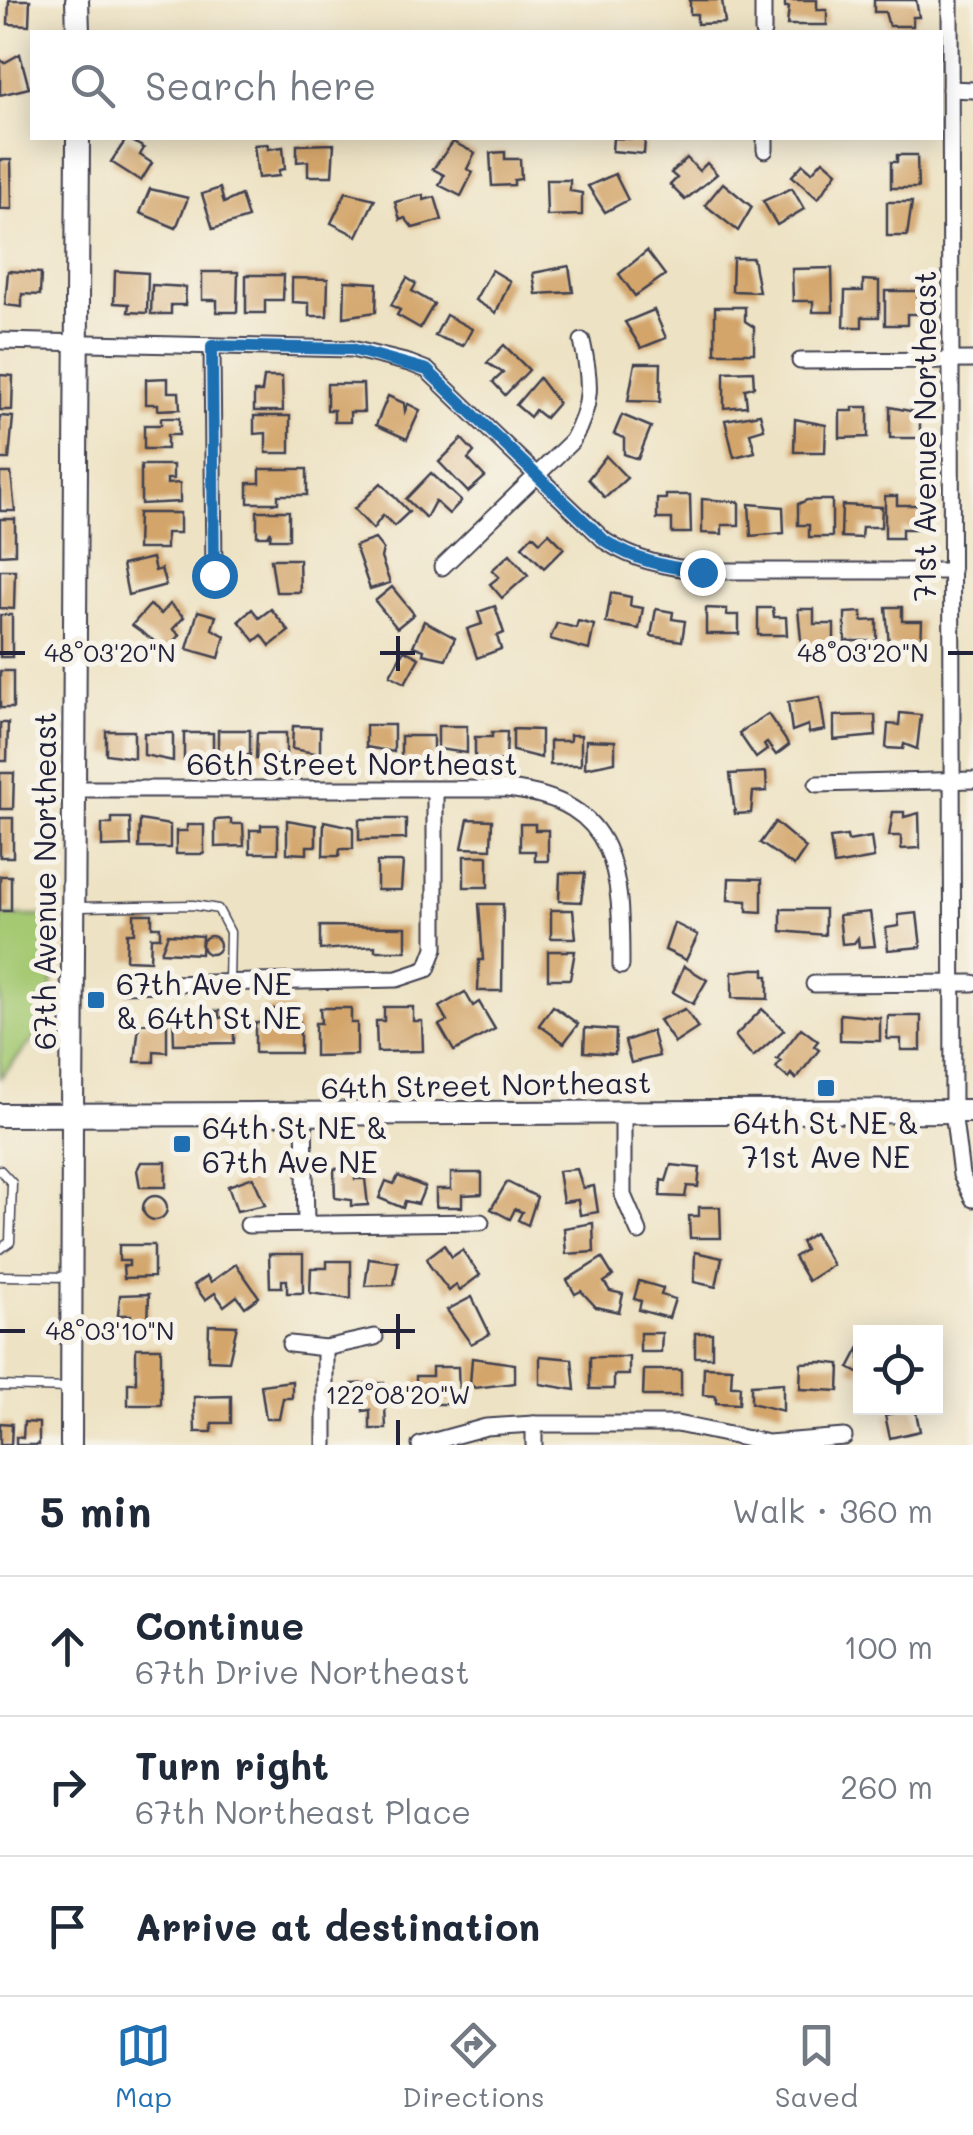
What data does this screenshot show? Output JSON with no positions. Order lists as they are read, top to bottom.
{
  "streets": {
    "main road": ["67th Avenue Northeast", "64th Street Northeast"],
    "street": ["71st Avenue Northeast", "66th Street Northeast"]
  },
  "crossings": [
    ["71st Avenue Northeast", "64th Street Northeast"],
    ["66th Street Northeast", "67th Avenue Northeast"],
    ["67th Avenue Northeast", "64th Street Northeast"]
  ],
  "places": {
    "transit": ["67th Ave NE & 64th St NE", "64th St NE & 71st Ave NE", "64th St NE & 67th Ave NE"]
  },
  "page": {
    "search": "Search here",
    "heading": ["5 min", "Walk · 360 m"],
    "list": [
      ["Continue", "67th Drive Northeast", "100 m"],
      ["Turn right", "67th Northeast Place", "260 m"],
      "Arrive at destination"
    ],
    "nav": ["Map", "Directions", "Saved"]
  },
  "coordinates": ["48°03'20\"N", "48°03'10\"N", "122°08'20\"W"]
}
